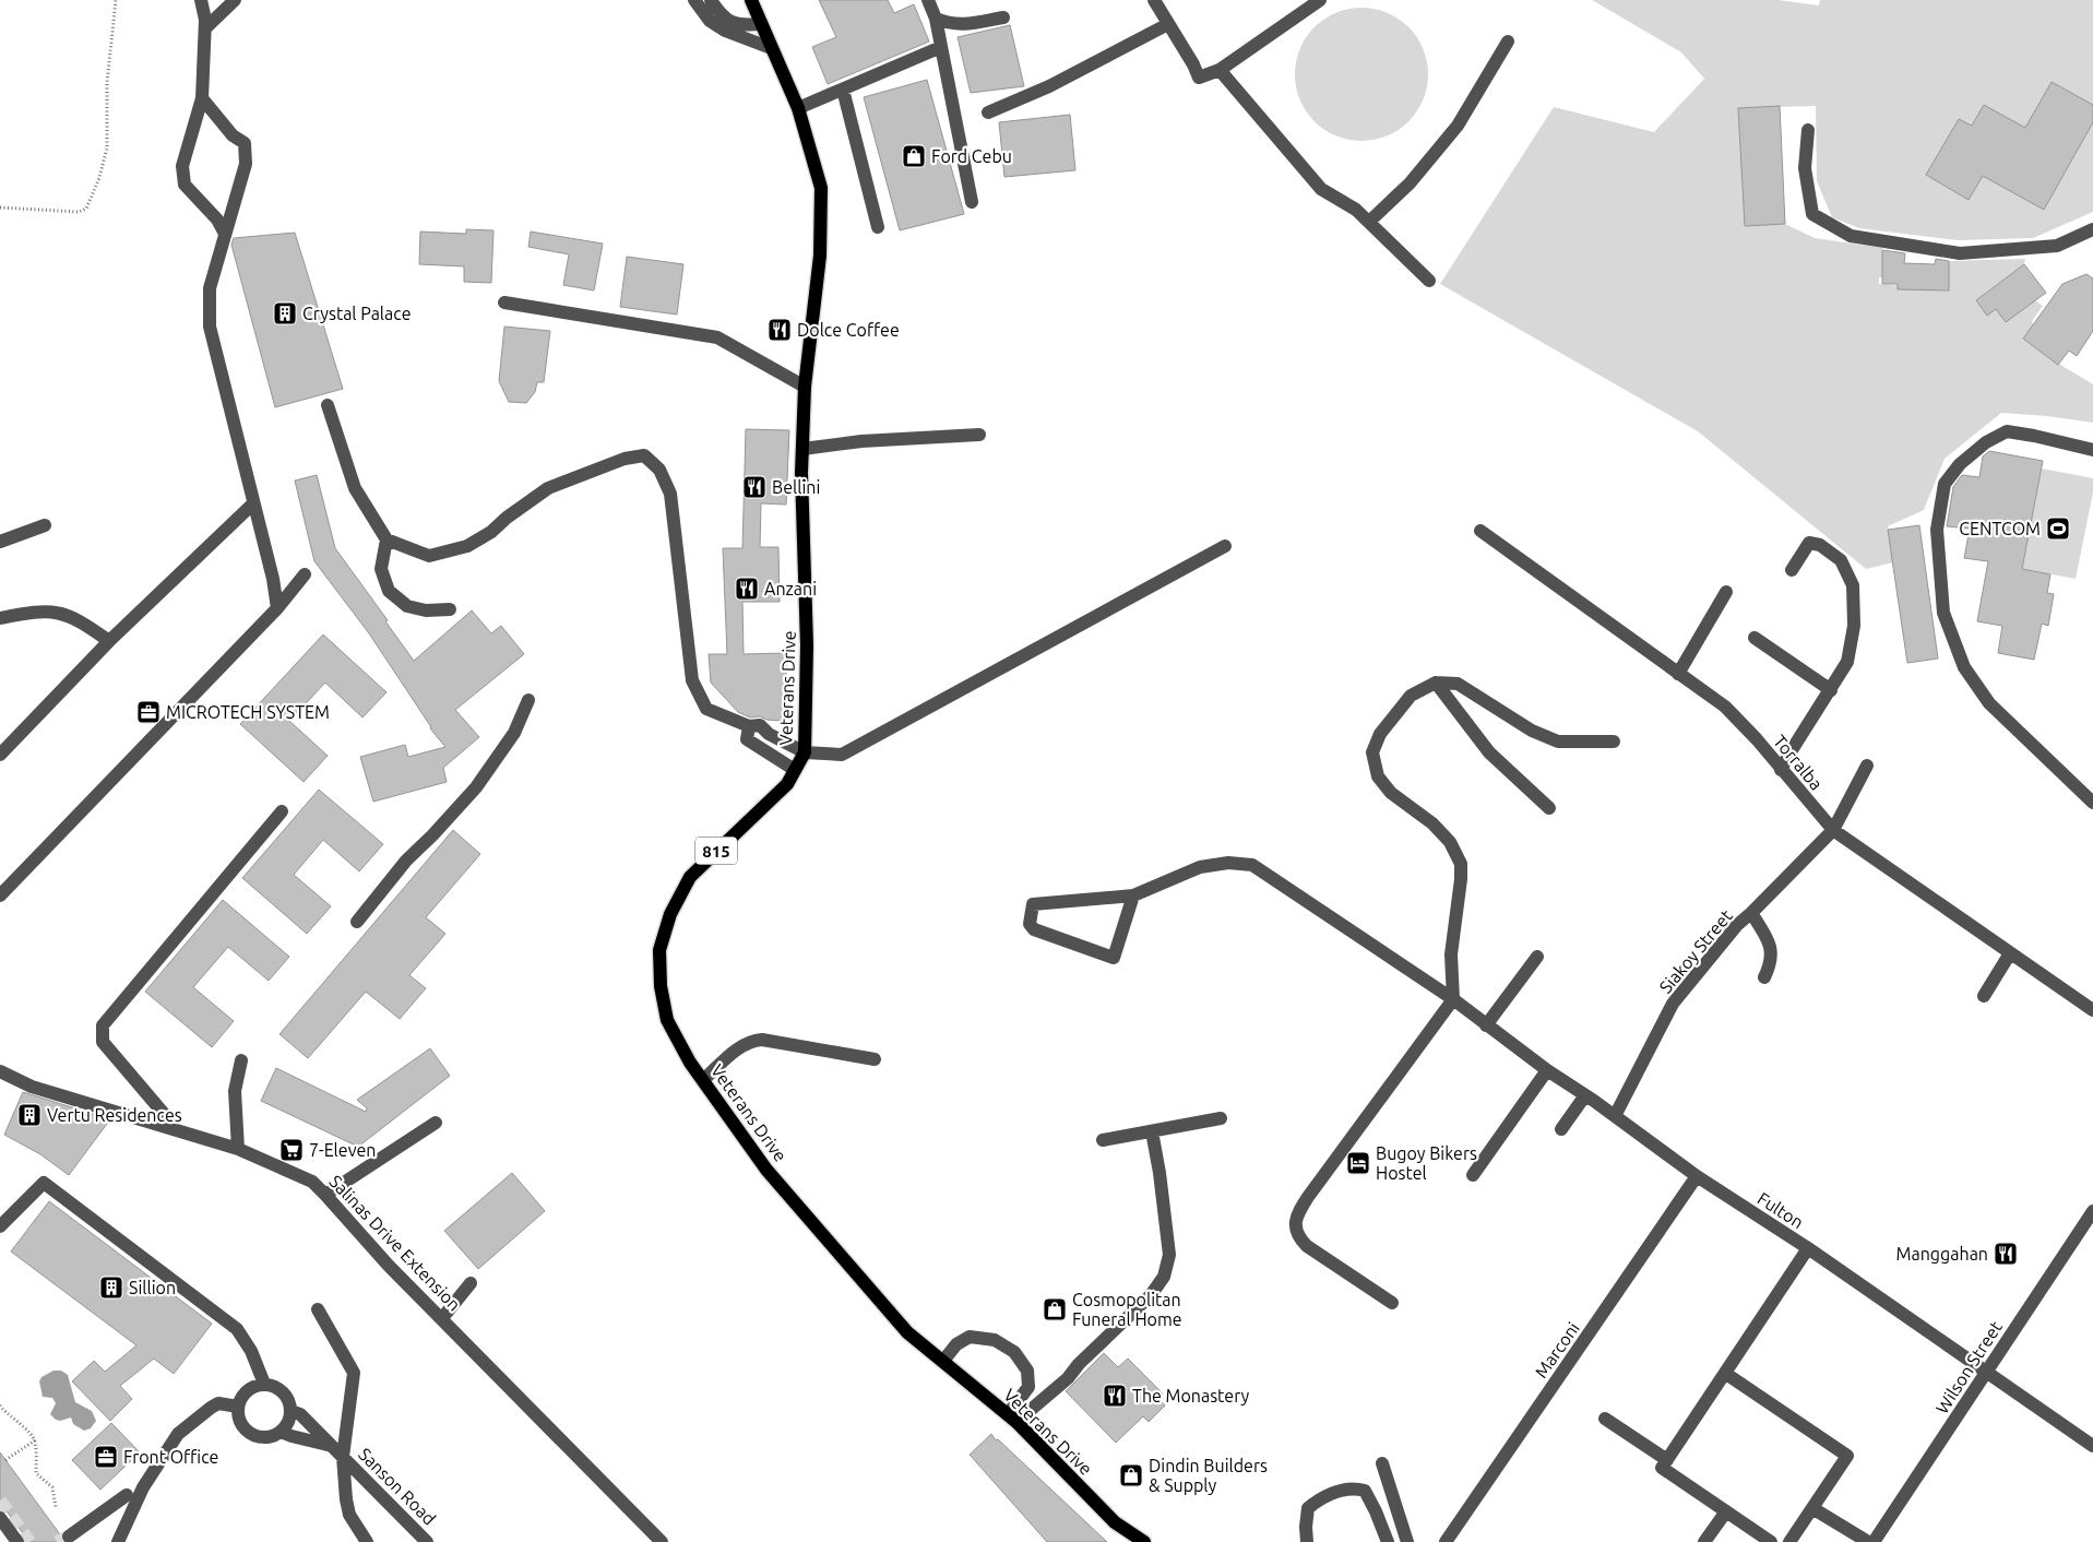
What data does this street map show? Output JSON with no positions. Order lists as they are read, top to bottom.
{
  "streets": {
    "main road": ["Veterans Drive", "815"],
    "street": [
      "Torralba",
      "Siakoy Street",
      "Fulton",
      "Salinas Drive Extension",
      "Marconi",
      "Wilson Street",
      "Sanson Road"
    ]
  },
  "crossings": [
    ["Torralba", "Siakoy Street"],
    ["Siakoy Street", "Fulton"],
    ["Fulton", "Marconi"],
    ["Fulton", "Wilson Street"]
  ],
  "places": {
    "shop": ["Ford Cebu", "Cosmopolitan Funeral Home", "Dindin Builders & Supply"],
    "building": ["Crystal Palace", "Vertu Residences", "Sillion"],
    "restaurant": [
      "Dolce Coffee",
      "Bellini",
      "Anzani",
      "Manggahan",
      "The Monastery"
    ],
    "sports": ["CENTCOM"],
    "office": ["MICROTECH SYSTEM", "Front Office"],
    "supermarket": ["7-Eleven"],
    "hotel": ["Bugoy Bikers Hostel"]
  }
}
